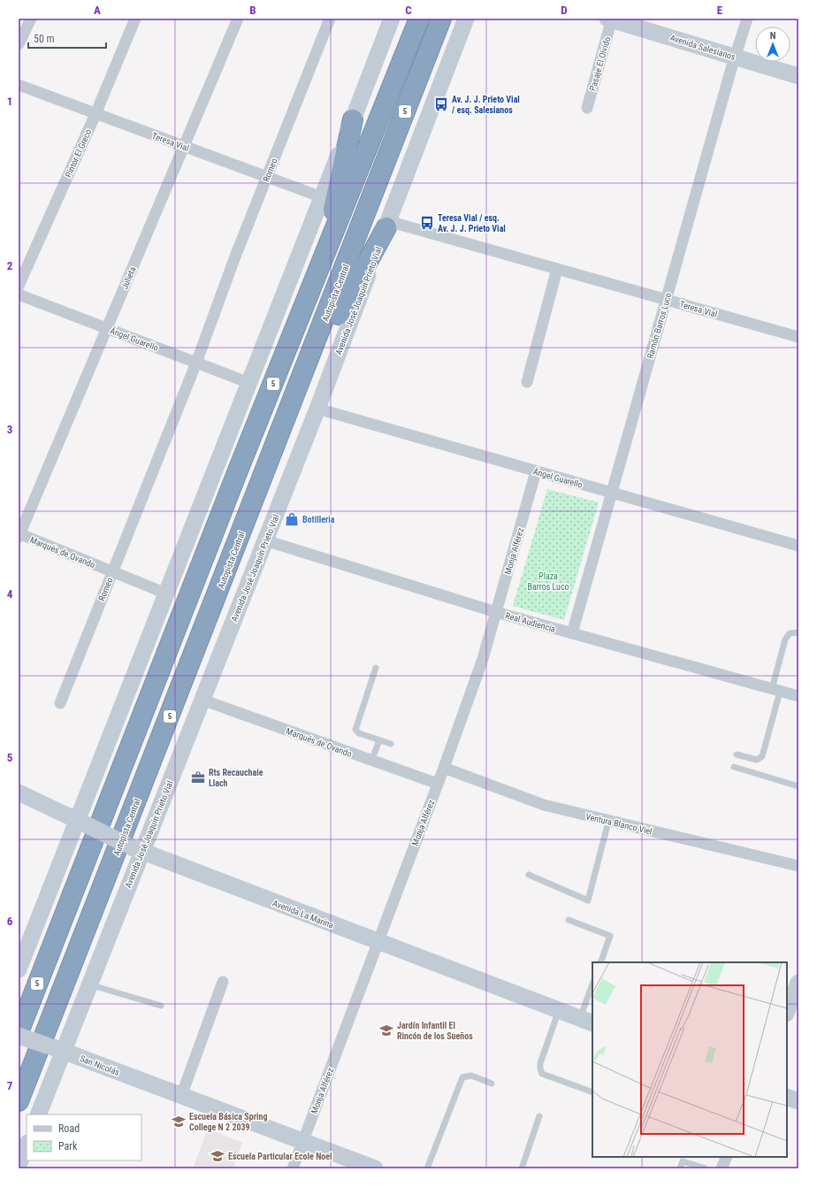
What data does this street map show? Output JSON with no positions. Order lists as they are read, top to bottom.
{
  "streets": {
    "highway": ["5", "Autopista Central"],
    "main road": [
      "Avenida Salesianos",
      "Avenida José Joaquín Prieto Vial",
      "Avenida La Marina",
      "San Nicolás"
    ],
    "street": [
      "Pasaje El Olvido",
      "Teresa Vial",
      "Pintor El Greco",
      "Romeo",
      "Julieta",
      "Ramón Barros Luco",
      "Ángel Guarello",
      "Monja Alférez",
      "Marqués de Ovando",
      "Real Audiencia",
      "Ventura Blanco Viel"
    ]
  },
  "crossings": [
    ["Avenida Salesianos", "Pasaje El Olvido"],
    ["Avenida Salesianos", "Ramón Barros Luco"],
    ["Teresa Vial", "Pintor El Greco"],
    ["Teresa Vial", "Romeo"],
    ["Teresa Vial", "Julieta"],
    ["Teresa Vial", "Avenida José Joaquín Prieto Vial"],
    ["Teresa Vial", "Ramón Barros Luco"],
    ["Romeo", "Ángel Guarello"],
    ["Romeo", "Marqués de Ovando"],
    ["Julieta", "Ángel Guarello"],
    ["Julieta", "Marqués de Ovando"],
    ["Avenida José Joaquín Prieto Vial", "Ángel Guarello"],
    ["Avenida José Joaquín Prieto Vial", "Marqués de Ovando"],
    ["Avenida José Joaquín Prieto Vial", "Real Audiencia"],
    ["Avenida José Joaquín Prieto Vial", "Avenida La Marina"],
    ["Avenida José Joaquín Prieto Vial", "San Nicolás"],
    ["Ramón Barros Luco", "Ángel Guarello"],
    ["Ramón Barros Luco", "Real Audiencia"],
    ["Ángel Guarello", "Monja Alférez"],
    ["Monja Alférez", "Marqués de Ovando"],
    ["Monja Alférez", "Real Audiencia"],
    ["Monja Alférez", "Ventura Blanco Viel"],
    ["Monja Alférez", "Avenida La Marina"],
    ["Monja Alférez", "San Nicolás"]
  ],
  "parks": ["Plaza Barros Luco"],
  "places": {
    "bus stop": ["Av. J. J. Prieto Vial / esq. Salesianos", "Teresa Vial / esq. Av. J. J. Prieto Vial"],
    "shop": ["Botilleria"],
    "office": ["Rts Recauchaie Llach"],
    "school or university": ["Jardín Infantil El Rincón de los Sueños", "Escuela Básica Spring College N 2 2039", "Escuela Particular Ecole Noel"]
  },
  "legend": ["Road", "Park"],
  "scale_bar": "50 m",
  "north": "top",
  "grid": {
    "columns": [
      "A",
      "B",
      "C",
      "D",
      "E"
    ],
    "rows": [
      "1",
      "2",
      "3",
      "4",
      "5",
      "6",
      "7"
    ]
  }
}
